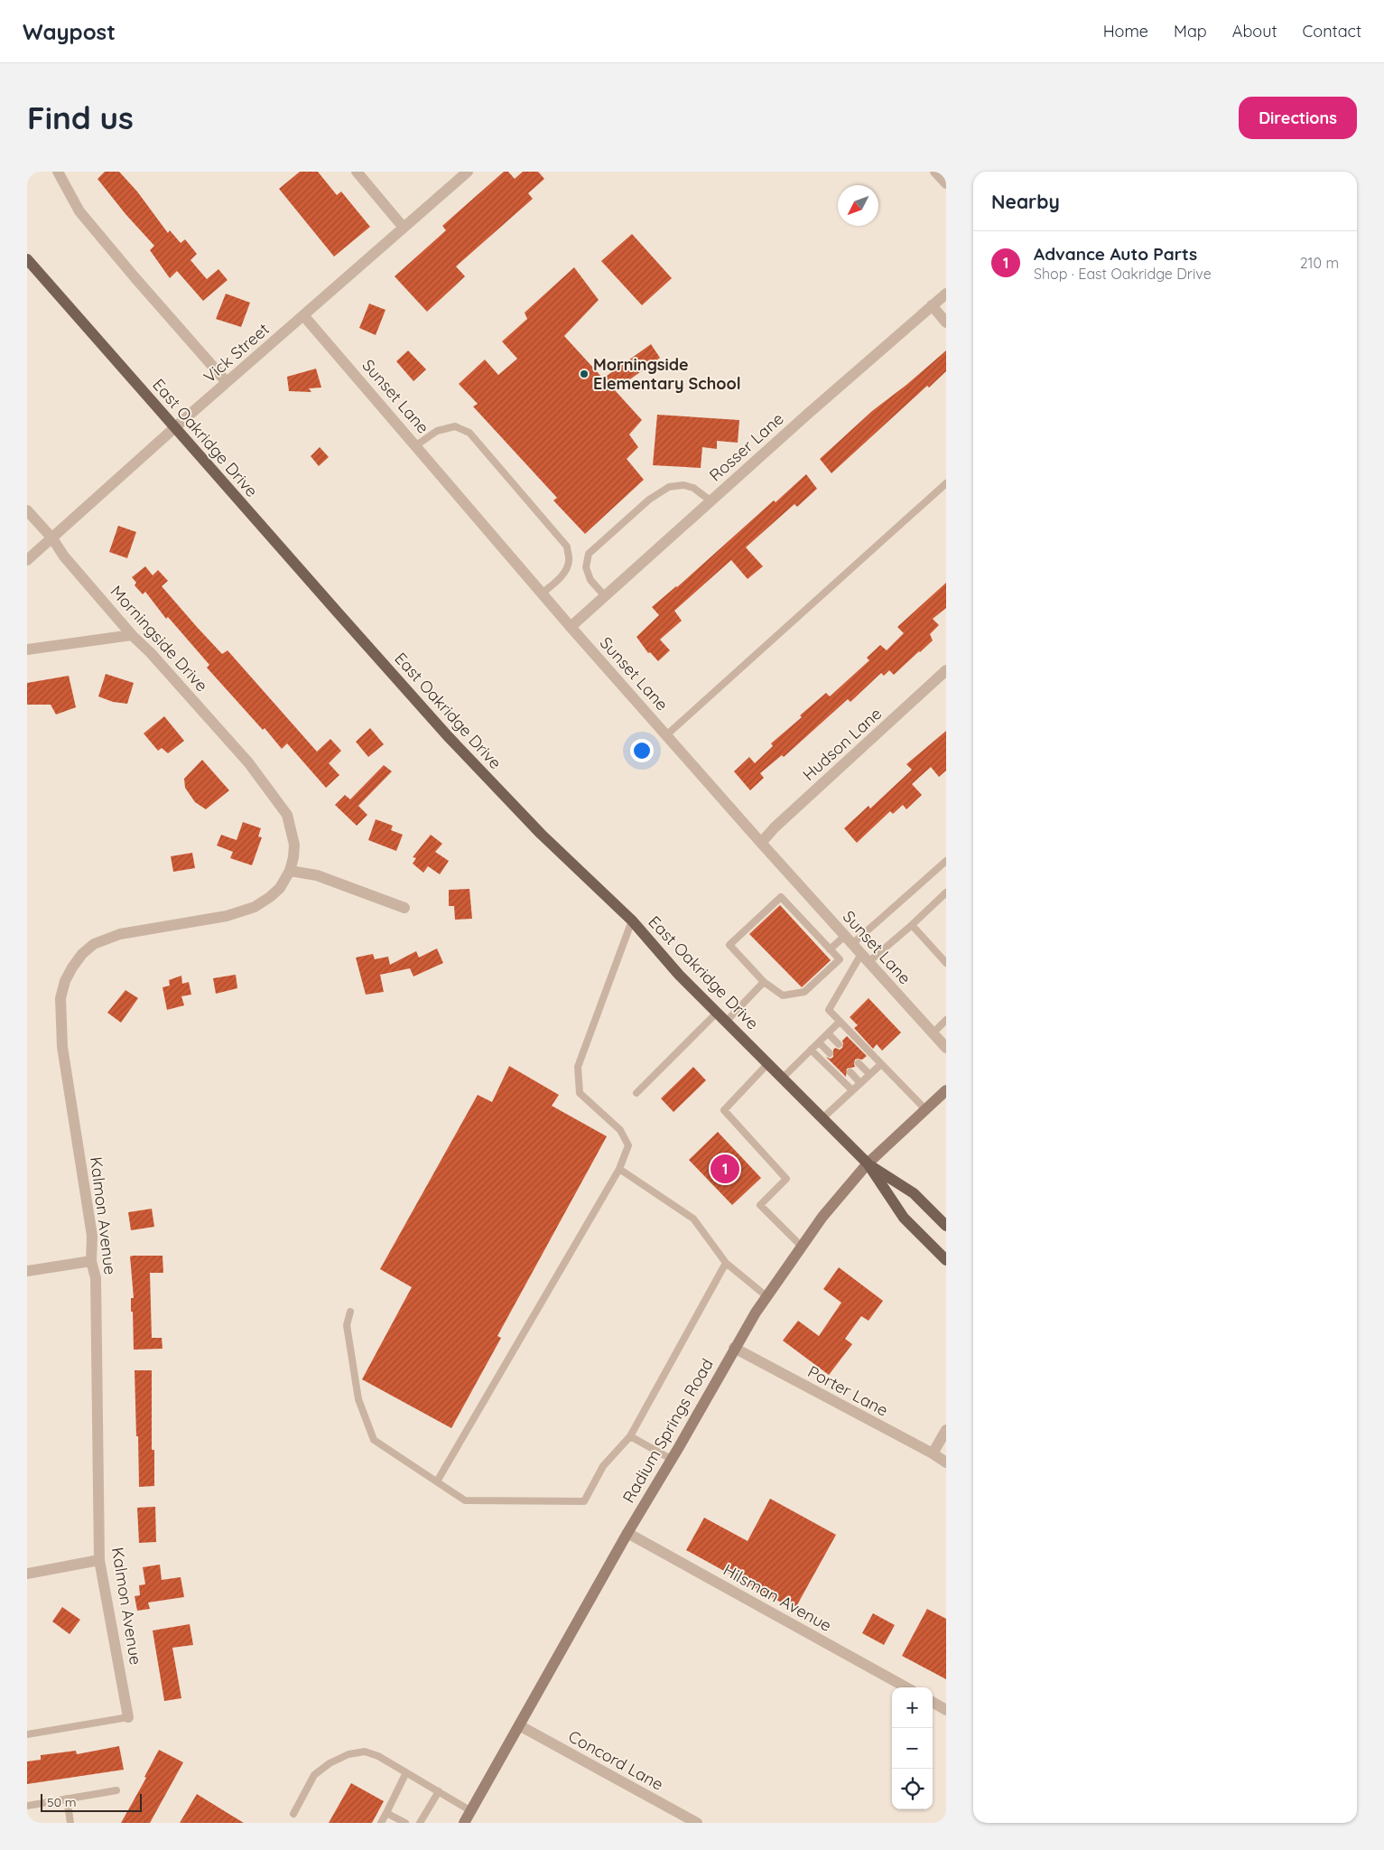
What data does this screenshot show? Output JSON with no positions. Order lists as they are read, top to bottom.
{
  "streets": {
    "main road": ["East Oakridge Drive", "Radium Springs Road"],
    "street": [
      "Vick Street",
      "Sunset Lane",
      "Rosser Lane",
      "Morningside Drive",
      "Hudson Lane",
      "Kalmon Avenue",
      "Porter Lane",
      "Hilsman Avenue",
      "Concord Lane"
    ]
  },
  "crossings": [
    ["Vick Street", "Sunset Lane"],
    ["Vick Street", "East Oakridge Drive"],
    ["Vick Street", "Morningside Drive"],
    ["Sunset Lane", "Rosser Lane"],
    ["Sunset Lane", "Hudson Lane"],
    ["East Oakridge Drive", "Radium Springs Road"],
    ["Morningside Drive", "Kalmon Avenue"],
    ["Porter Lane", "Radium Springs Road"],
    ["Radium Springs Road", "Hilsman Avenue"],
    ["Radium Springs Road", "Concord Lane"]
  ],
  "places": ["Morningside Elementary School"],
  "scale_bar": "50 m",
  "north": "bottom left",
  "page": {
    "header": "Waypost",
    "nav": [
      "Home",
      "Map",
      "About",
      "Contact"
    ],
    "buttons": "Directions",
    "title": "Find us",
    "heading": "Nearby",
    "list": [
      {
        "mark": "1",
        "name": "Advance Auto Parts",
        "note": "Shop · East Oakridge Drive",
        "value": "210 m"
      }
    ],
    "pins": "1",
    "map_buttons": ["+", "−"],
    "scale": "50 m"
  }
}
